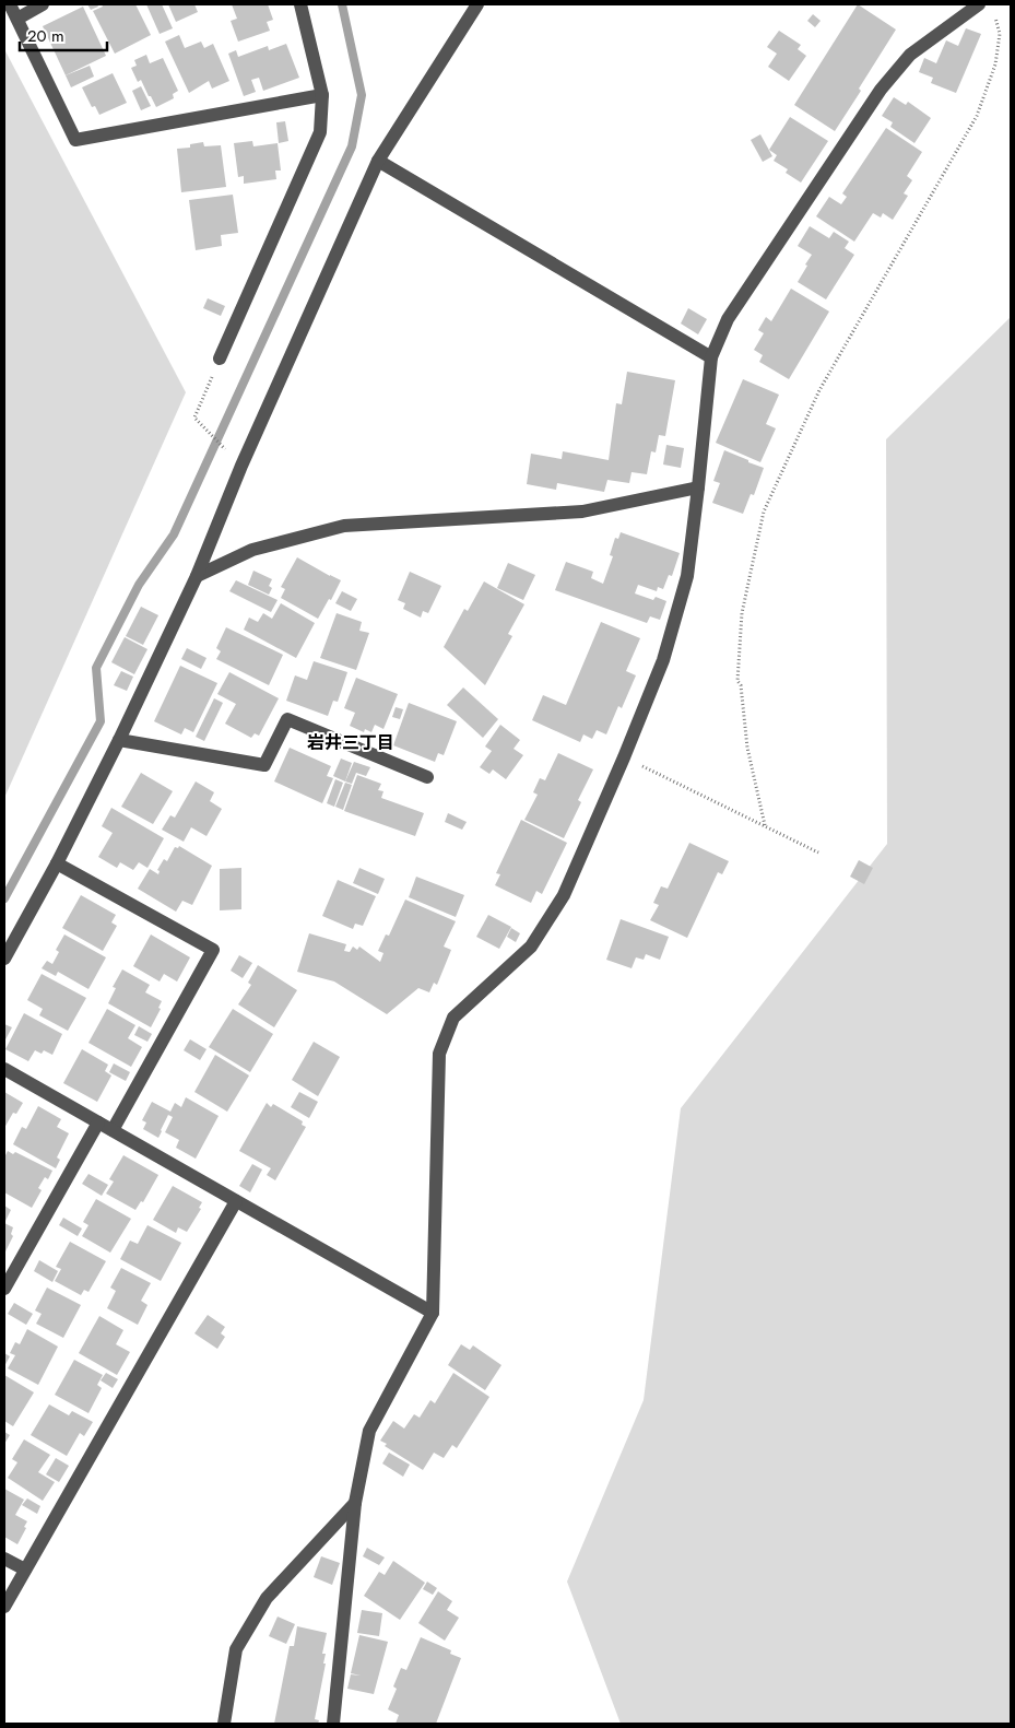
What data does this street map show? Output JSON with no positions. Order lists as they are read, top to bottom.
{
  "districts": ["岩井三丁目"],
  "scale_bar": "20 m"
}
